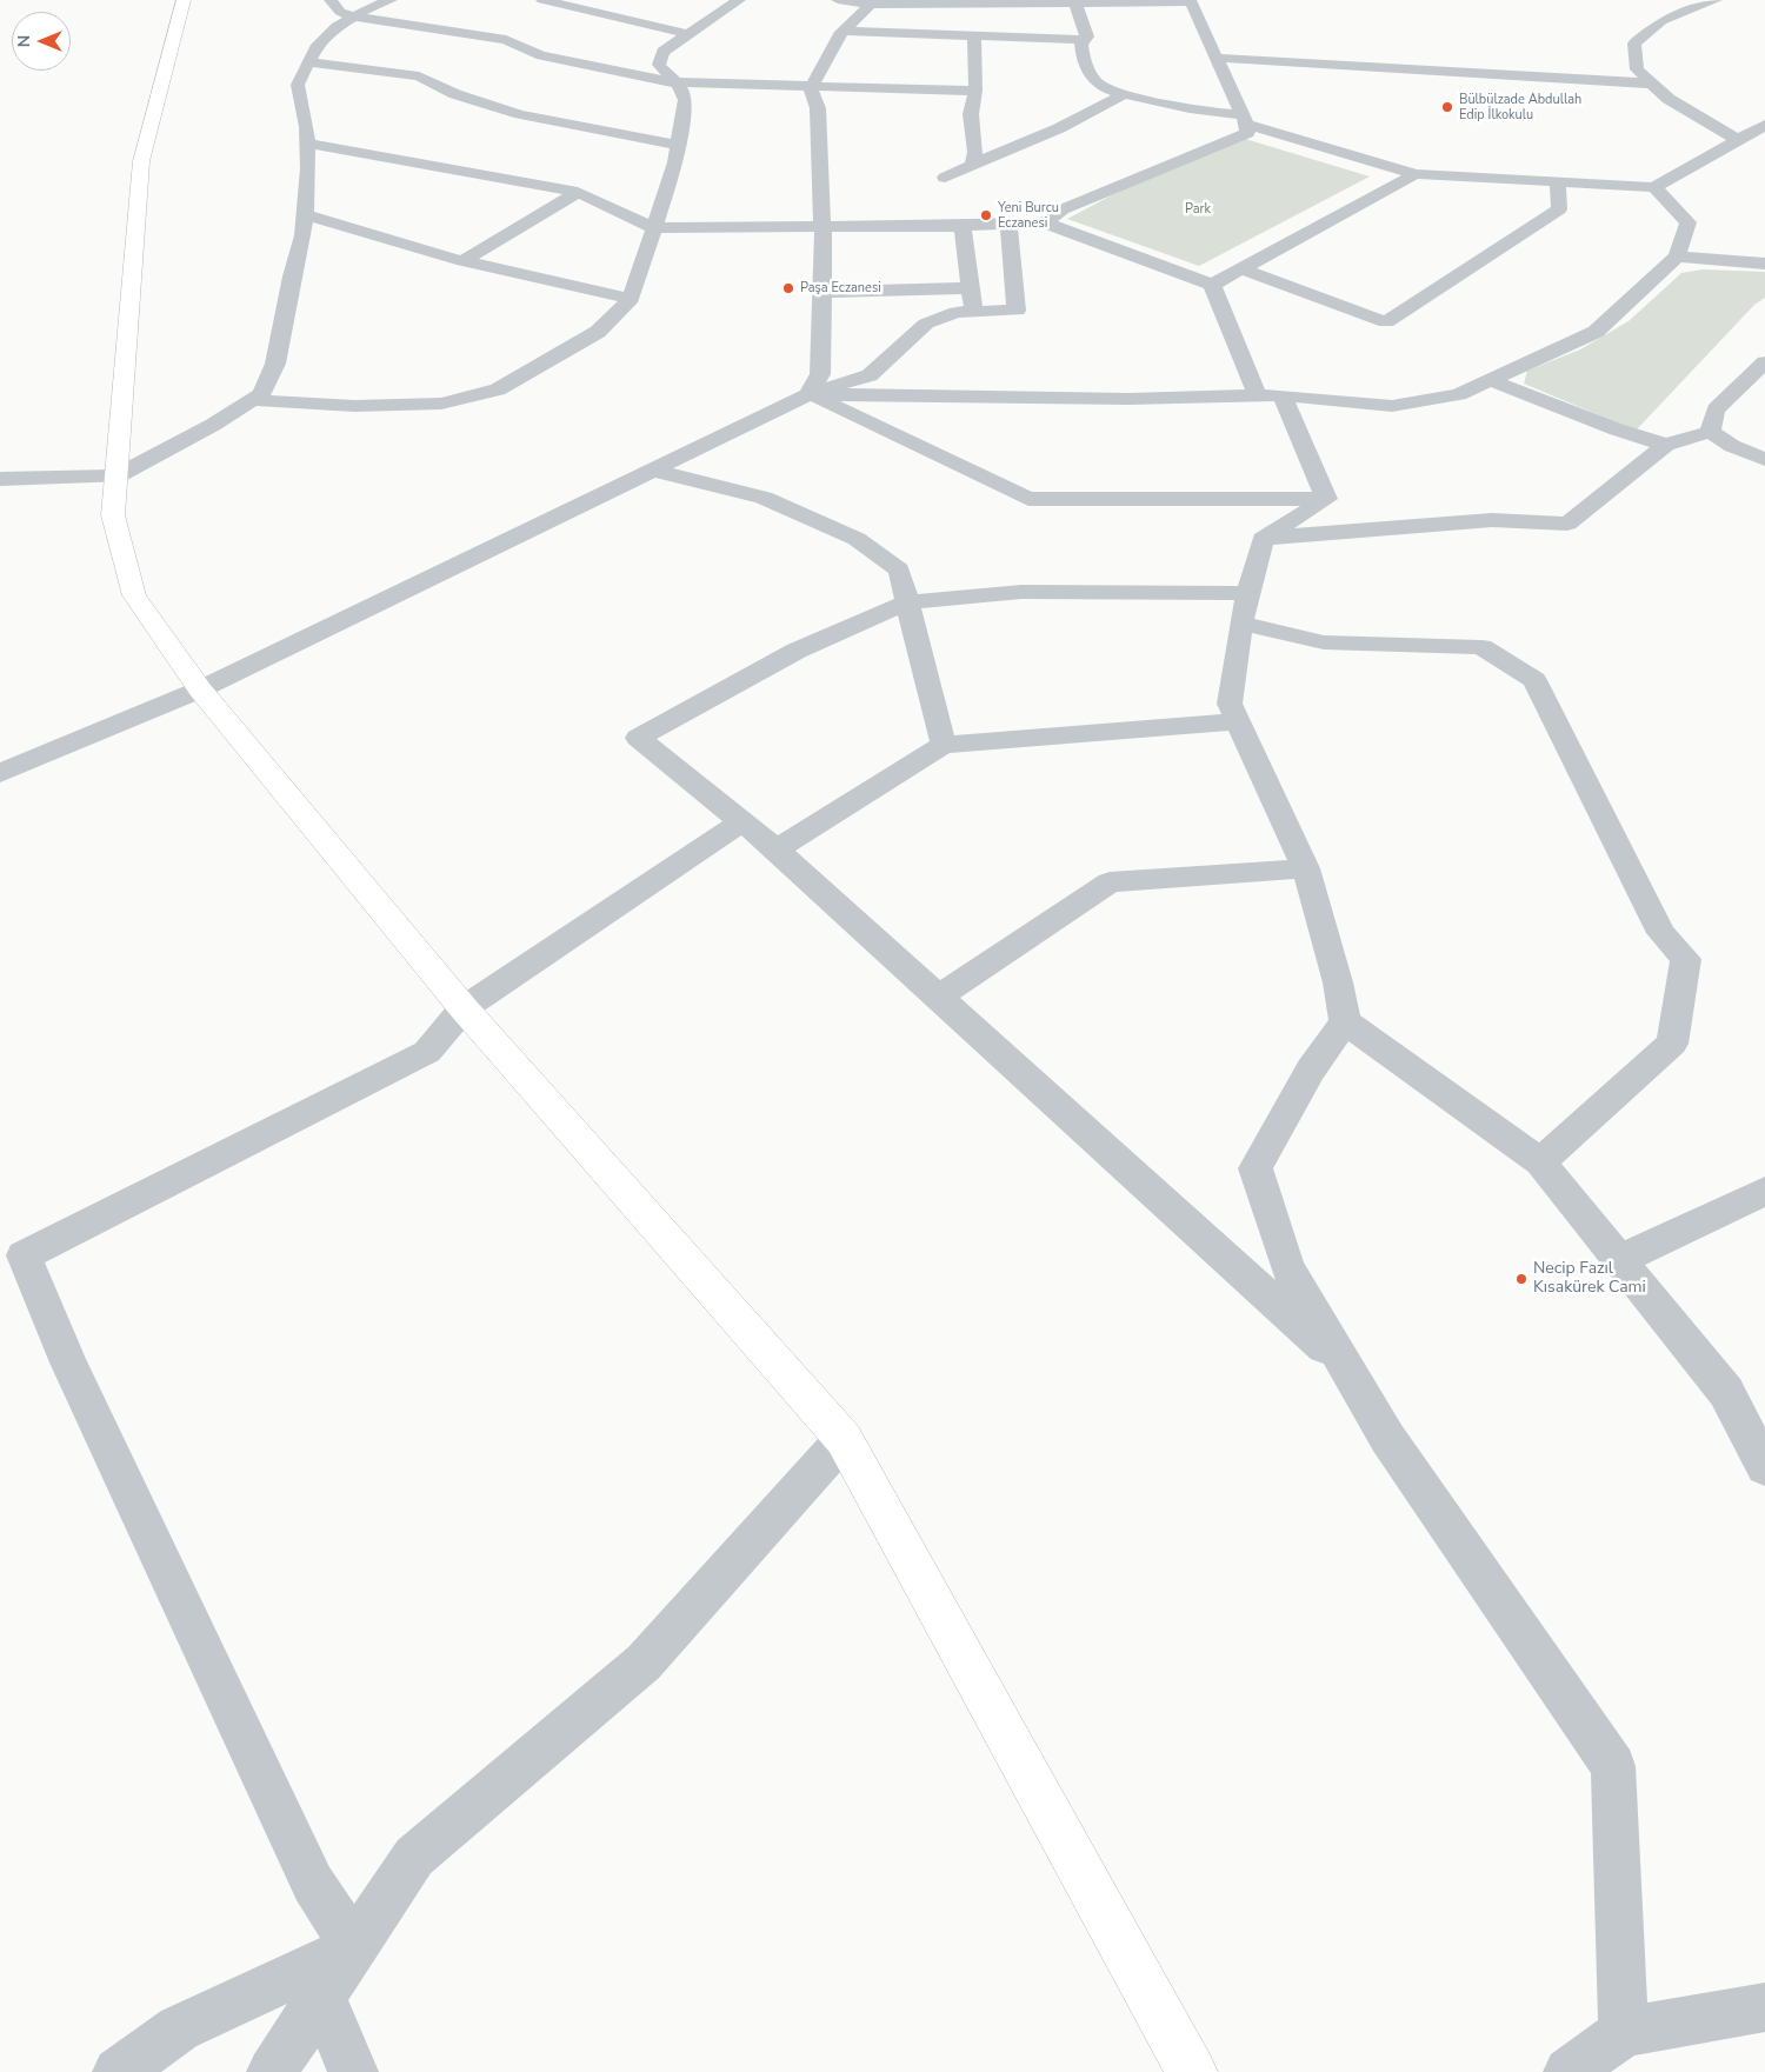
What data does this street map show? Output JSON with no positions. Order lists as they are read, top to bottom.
{
  "parks": ["Park"],
  "places": [
    "Bülbülzade Abdullah Edip İlkokulu",
    "Yeni Burcu Eczanesi",
    "Paşa Eczanesi",
    "Necip Fazıl Kısakürek Cami"
  ],
  "north": "left"
}
